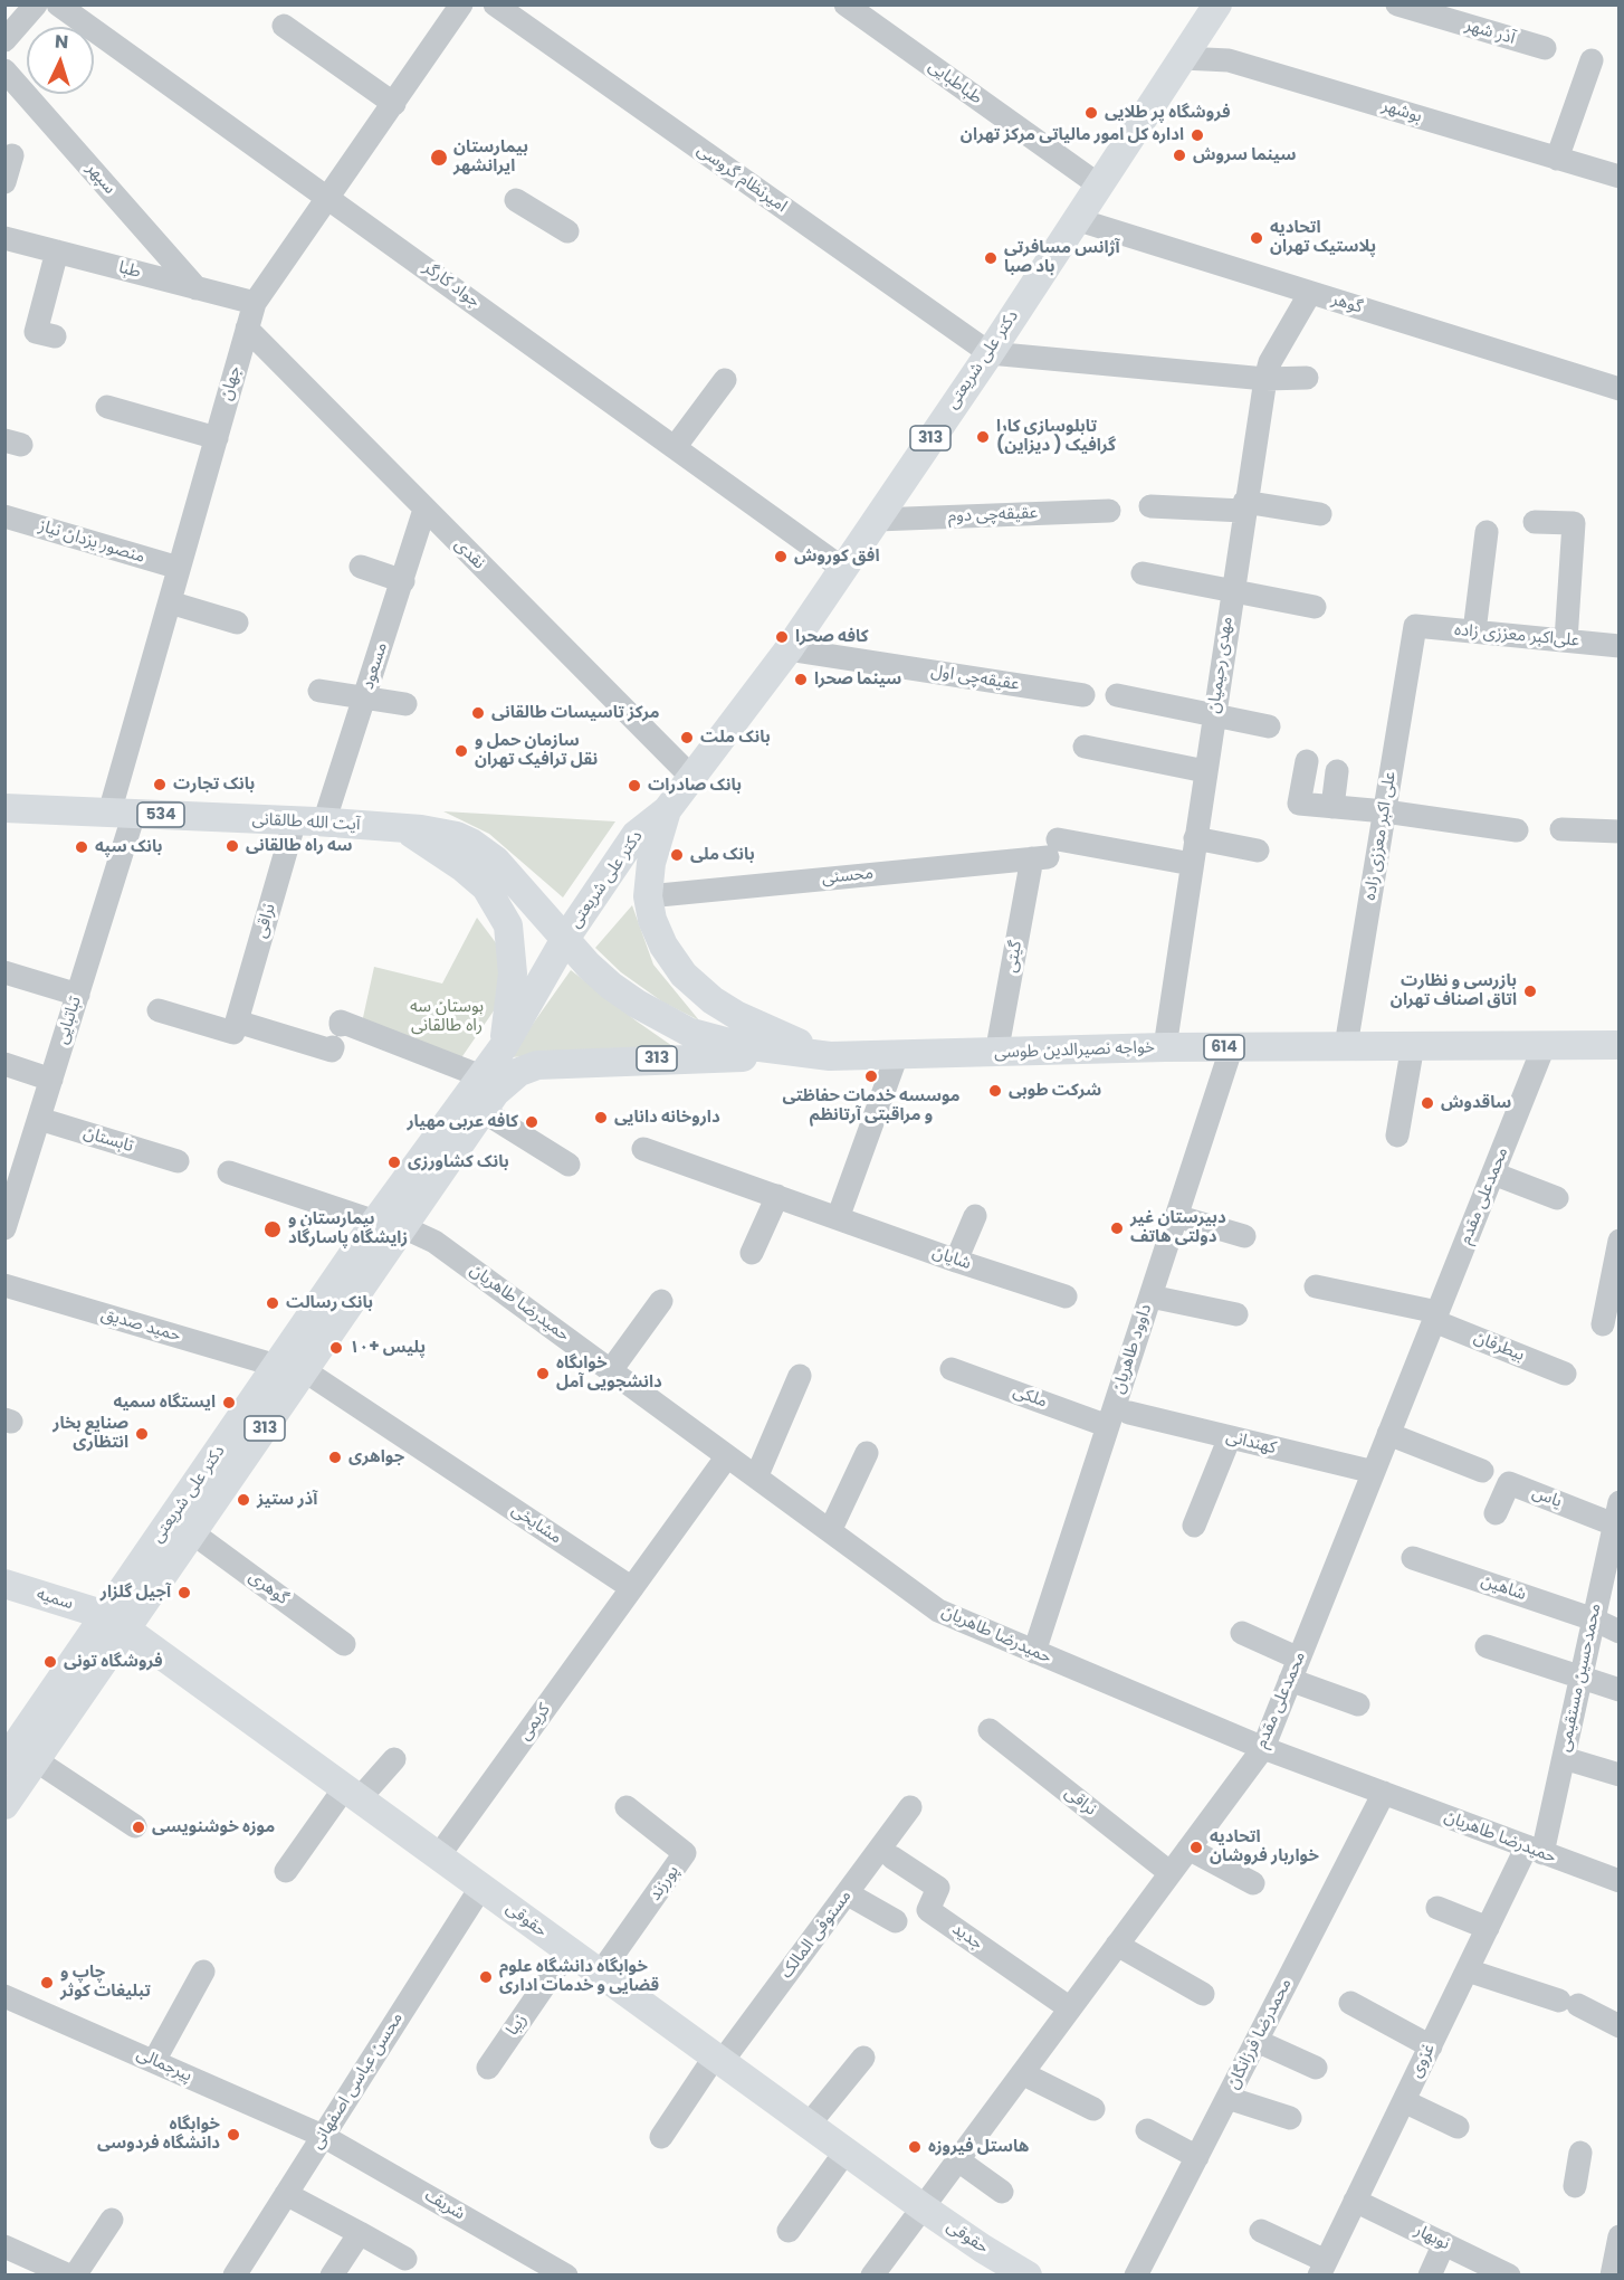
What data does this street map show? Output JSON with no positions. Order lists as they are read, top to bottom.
{
  "streets": {
    "main road": [
      "دکتر علی شریعتی",
      "313",
      "534",
      "آیت الله طالقانی",
      "614",
      "خواجه نصیرالدین طوسی",
      "سمیه",
      "حقوقی"
    ],
    "street": [
      "آذر شهر",
      "طباطبایی",
      "بوشهر",
      "سپهر",
      "امیرنظام گروسی",
      "طبا",
      "جواد کارگر",
      "گوهر",
      "جهان",
      "عقیقه‌چی دوم",
      "منصور یزدان نیاز",
      "نقدی",
      "علی‌اکبر معززی زاده",
      "مهدی رحیمیان",
      "مسعود",
      "عقیقه‌چی اول",
      "علی اکبر معززی زاده",
      "محسنی",
      "نراقی",
      "گیتی",
      "تباتبایی",
      "تابستان",
      "محمدعلی مقدم",
      "شایان",
      "حمیدرضا طاهریان",
      "حمید صدیق",
      "بیطرفان",
      "داوود طاهریان",
      "ملکی",
      "کهندانی",
      "یاس",
      "مشایخی",
      "گوهری",
      "شاهین",
      "محمدحسین مستقیمی",
      "کریمی",
      "پورزند",
      "مستوفی المالک",
      "جدید",
      "زیبا",
      "محمدرضا فرزانگان",
      "غزوی",
      "پیرجمالی",
      "محسن عباسی اصفهانی",
      "شریف",
      "نوبهار"
    ]
  },
  "crossings": [
    ["طباطبایی", "دکتر علی شریعتی"],
    ["بوشهر", "دکتر علی شریعتی"],
    ["سپهر", "طبا"],
    ["امیرنظام گروسی", "دکتر علی شریعتی"],
    ["طبا", "جهان"],
    ["جواد کارگر", "دکتر علی شریعتی"],
    ["جواد کارگر", "جهان"],
    ["گوهر", "دکتر علی شریعتی"],
    ["گوهر", "مهدی رحیمیان"],
    ["دکتر علی شریعتی", "عقیقه‌چی دوم"],
    ["دکتر علی شریعتی", "نقدی"],
    ["دکتر علی شریعتی", "عقیقه‌چی اول"],
    ["دکتر علی شریعتی", "آیت الله طالقانی"],
    ["دکتر علی شریعتی", "خواجه نصیرالدین طوسی"],
    ["دکتر علی شریعتی", "حمیدرضا طاهریان"],
    ["دکتر علی شریعتی", "حمید صدیق"],
    ["دکتر علی شریعتی", "مشایخی"],
    ["دکتر علی شریعتی", "گوهری"],
    ["دکتر علی شریعتی", "سمیه"],
    ["دکتر علی شریعتی", "حقوقی"],
    ["جهان", "منصور یزدان نیاز"],
    ["جهان", "نقدی"],
    ["جهان", "آیت الله طالقانی"],
    ["جهان", "تباتبایی"],
    ["نقدی", "مسعود"],
    ["علی‌اکبر معززی زاده", "علی اکبر معززی زاده"],
    ["مهدی رحیمیان", "محسنی"],
    ["مهدی رحیمیان", "خواجه نصیرالدین طوسی"],
    ["مسعود", "آیت الله طالقانی"],
    ["آیت الله طالقانی", "نراقی"],
    ["آیت الله طالقانی", "تباتبایی"],
    ["آیت الله طالقانی", "خواجه نصیرالدین طوسی"],
    ["علی اکبر معززی زاده", "خواجه نصیرالدین طوسی"],
    ["محسنی", "گیتی"],
    ["نراقی", "محمدعلی مقدم"],
    ["گیتی", "خواجه نصیرالدین طوسی"],
    ["تباتبایی", "تابستان"],
    ["خواجه نصیرالدین طوسی", "محمدعلی مقدم"],
    ["خواجه نصیرالدین طوسی", "داوود طاهریان"],
    ["محمدعلی مقدم", "حمیدرضا طاهریان"],
    ["محمدعلی مقدم", "بیطرفان"],
    ["محمدعلی مقدم", "کهندانی"],
    ["محمدعلی مقدم", "حقوقی"],
    ["محمدعلی مقدم", "جدید"],
    ["حمیدرضا طاهریان", "داوود طاهریان"],
    ["حمیدرضا طاهریان", "محمدحسین مستقیمی"],
    ["حمیدرضا طاهریان", "محمدرضا فرزانگان"],
    ["حمیدرضا طاهریان", "غزوی"],
    ["حمید صدیق", "مشایخی"],
    ["داوود طاهریان", "ملکی"],
    ["یاس", "محمدحسین مستقیمی"],
    ["مشایخی", "کریمی"],
    ["شاهین", "محمدحسین مستقیمی"],
    ["سمیه", "حقوقی"],
    ["محمدحسین مستقیمی", "غزوی"],
    ["کریمی", "حقوقی"],
    ["پورزند", "حقوقی"],
    ["حقوقی", "مستوفی المالک"],
    ["حقوقی", "زیبا"],
    ["حقوقی", "محسن عباسی اصفهانی"],
    ["غزوی", "نوبهار"],
    ["پیرجمالی", "محسن عباسی اصفهانی"],
    ["پیرجمالی", "شریف"],
    ["محسن عباسی اصفهانی", "شریف"]
  ],
  "parks": ["بوستان سه راه طالقانی"],
  "places": [
    "فروشگاه پر طلایی",
    "اداره کل امور مالیاتی مرکز تهران",
    "سینما سروش",
    "بیمارستان ایرانشهر",
    "اتحادیه پلاستیک تهران",
    "آژانس مسافرتی باد صبا",
    "تابلوسازی كارا گرافیک ( ديزاين)",
    "افق کوروش",
    "کافه صحرا",
    "سینما صحرا",
    "مرکز تاسیسات طالقانی",
    "بانک ملت",
    "سازمان حمل و نقل ترافیک تهران",
    "بانک تجارت",
    "بانک صادرات",
    "سه راه طالقانی",
    "بانک سپه",
    "بانک ملی",
    "بازرسی و نظارت اتاق اصناف تهران",
    "موسسه خدمات حفاظتی و مراقبتی آرتانظم",
    "شرکت طوبی",
    "ساقدوش",
    "داروخانه دانایی",
    "کافه عربی مهیار",
    "بانک کشاورزی",
    "دبیرستان غیر دولتی هاتف",
    "بیمارستان و زایشگاه پاسارگاد",
    "بانک رسالت",
    "پلیس +۱۰",
    "خوابگاه دانشجویی آمل",
    "ایستگاه سمیه",
    "صنایع بخار انتظاری",
    "جواهری",
    "آذر ستیز",
    "آجیل گلزار",
    "فروشگاه تونی",
    "موزه خوشنویسی",
    "اتحادیه خواربار فروشان",
    "خوابگاه دانشگاه علوم قضایی و خدمات اداری",
    "چاپ و تبلیغات کوثر",
    "خوابگاه دانشگاه فردوسی",
    "هاستل فیروزه"
  ],
  "north": "top"
}
